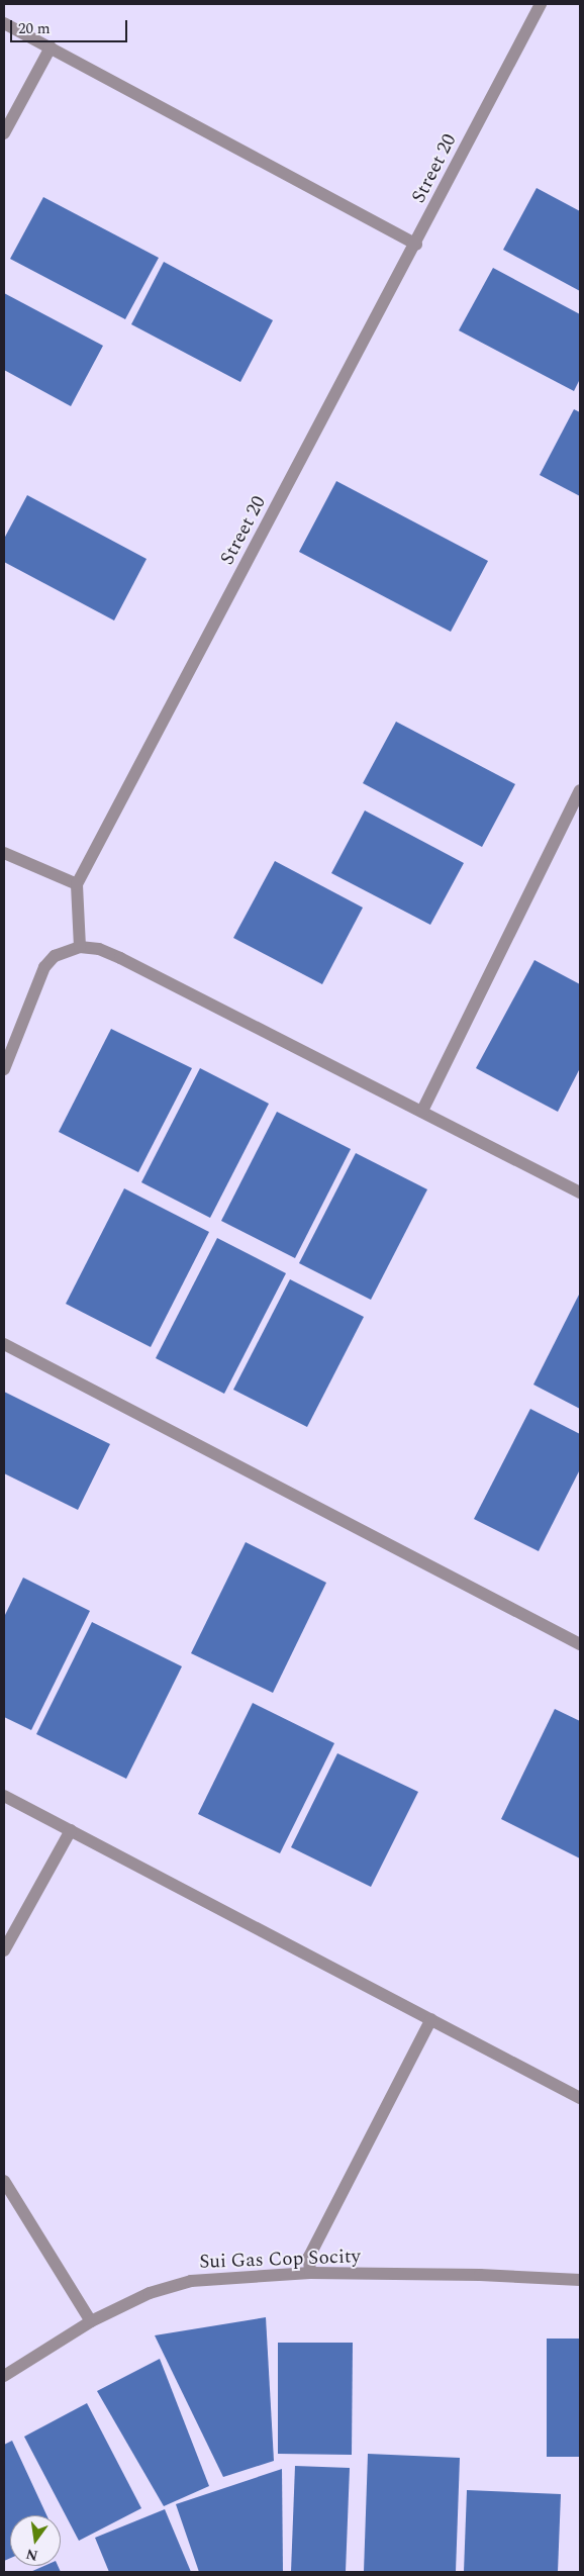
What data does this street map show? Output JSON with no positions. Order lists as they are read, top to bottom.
{
  "streets": {
    "street": ["Street 20", "Sui Gas Cop Socity"]
  },
  "scale_bar": "20 m",
  "north": "bottom"
}
